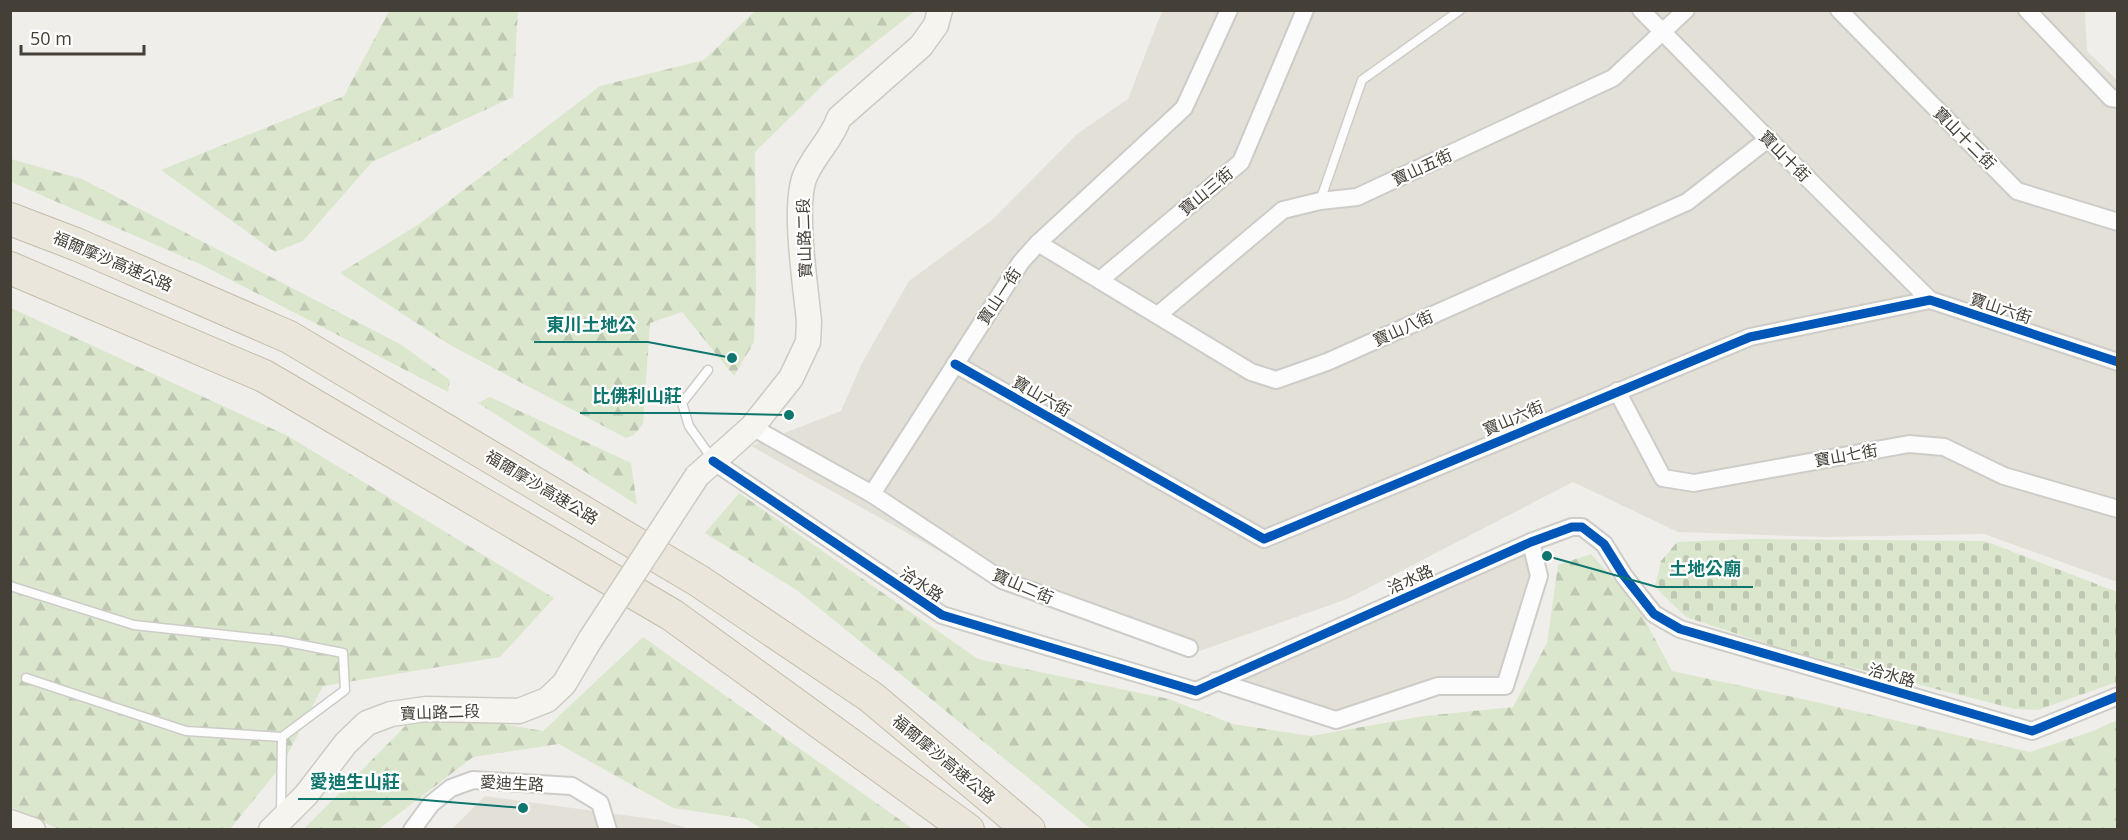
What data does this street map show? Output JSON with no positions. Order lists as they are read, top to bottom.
{
  "streets": {
    "highway": ["福爾摩沙高速公路"],
    "street": [
      "寶山十二街",
      "寶山十街",
      "寶山五街",
      "寶山三街",
      "寶山路二段",
      "寶山一街",
      "寶山六街",
      "寶山八街",
      "寶山七街",
      "洽水路",
      "寶山二街",
      "愛迪生路"
    ]
  },
  "crossings": [
    ["寶山十街", "寶山五街"],
    ["寶山十街", "寶山六街"],
    ["寶山十街", "寶山八街"],
    ["寶山五街", "寶山八街"],
    ["寶山三街", "寶山八街"],
    ["寶山路二段", "洽水路"],
    ["寶山一街", "寶山六街"],
    ["寶山一街", "寶山八街"],
    ["寶山一街", "寶山二街"],
    ["寶山六街", "寶山七街"]
  ],
  "places": [
    "東川土地公",
    "比佛利山莊",
    "土地公廟",
    "愛迪生山莊"
  ],
  "scale_bar": "50 m"
}
